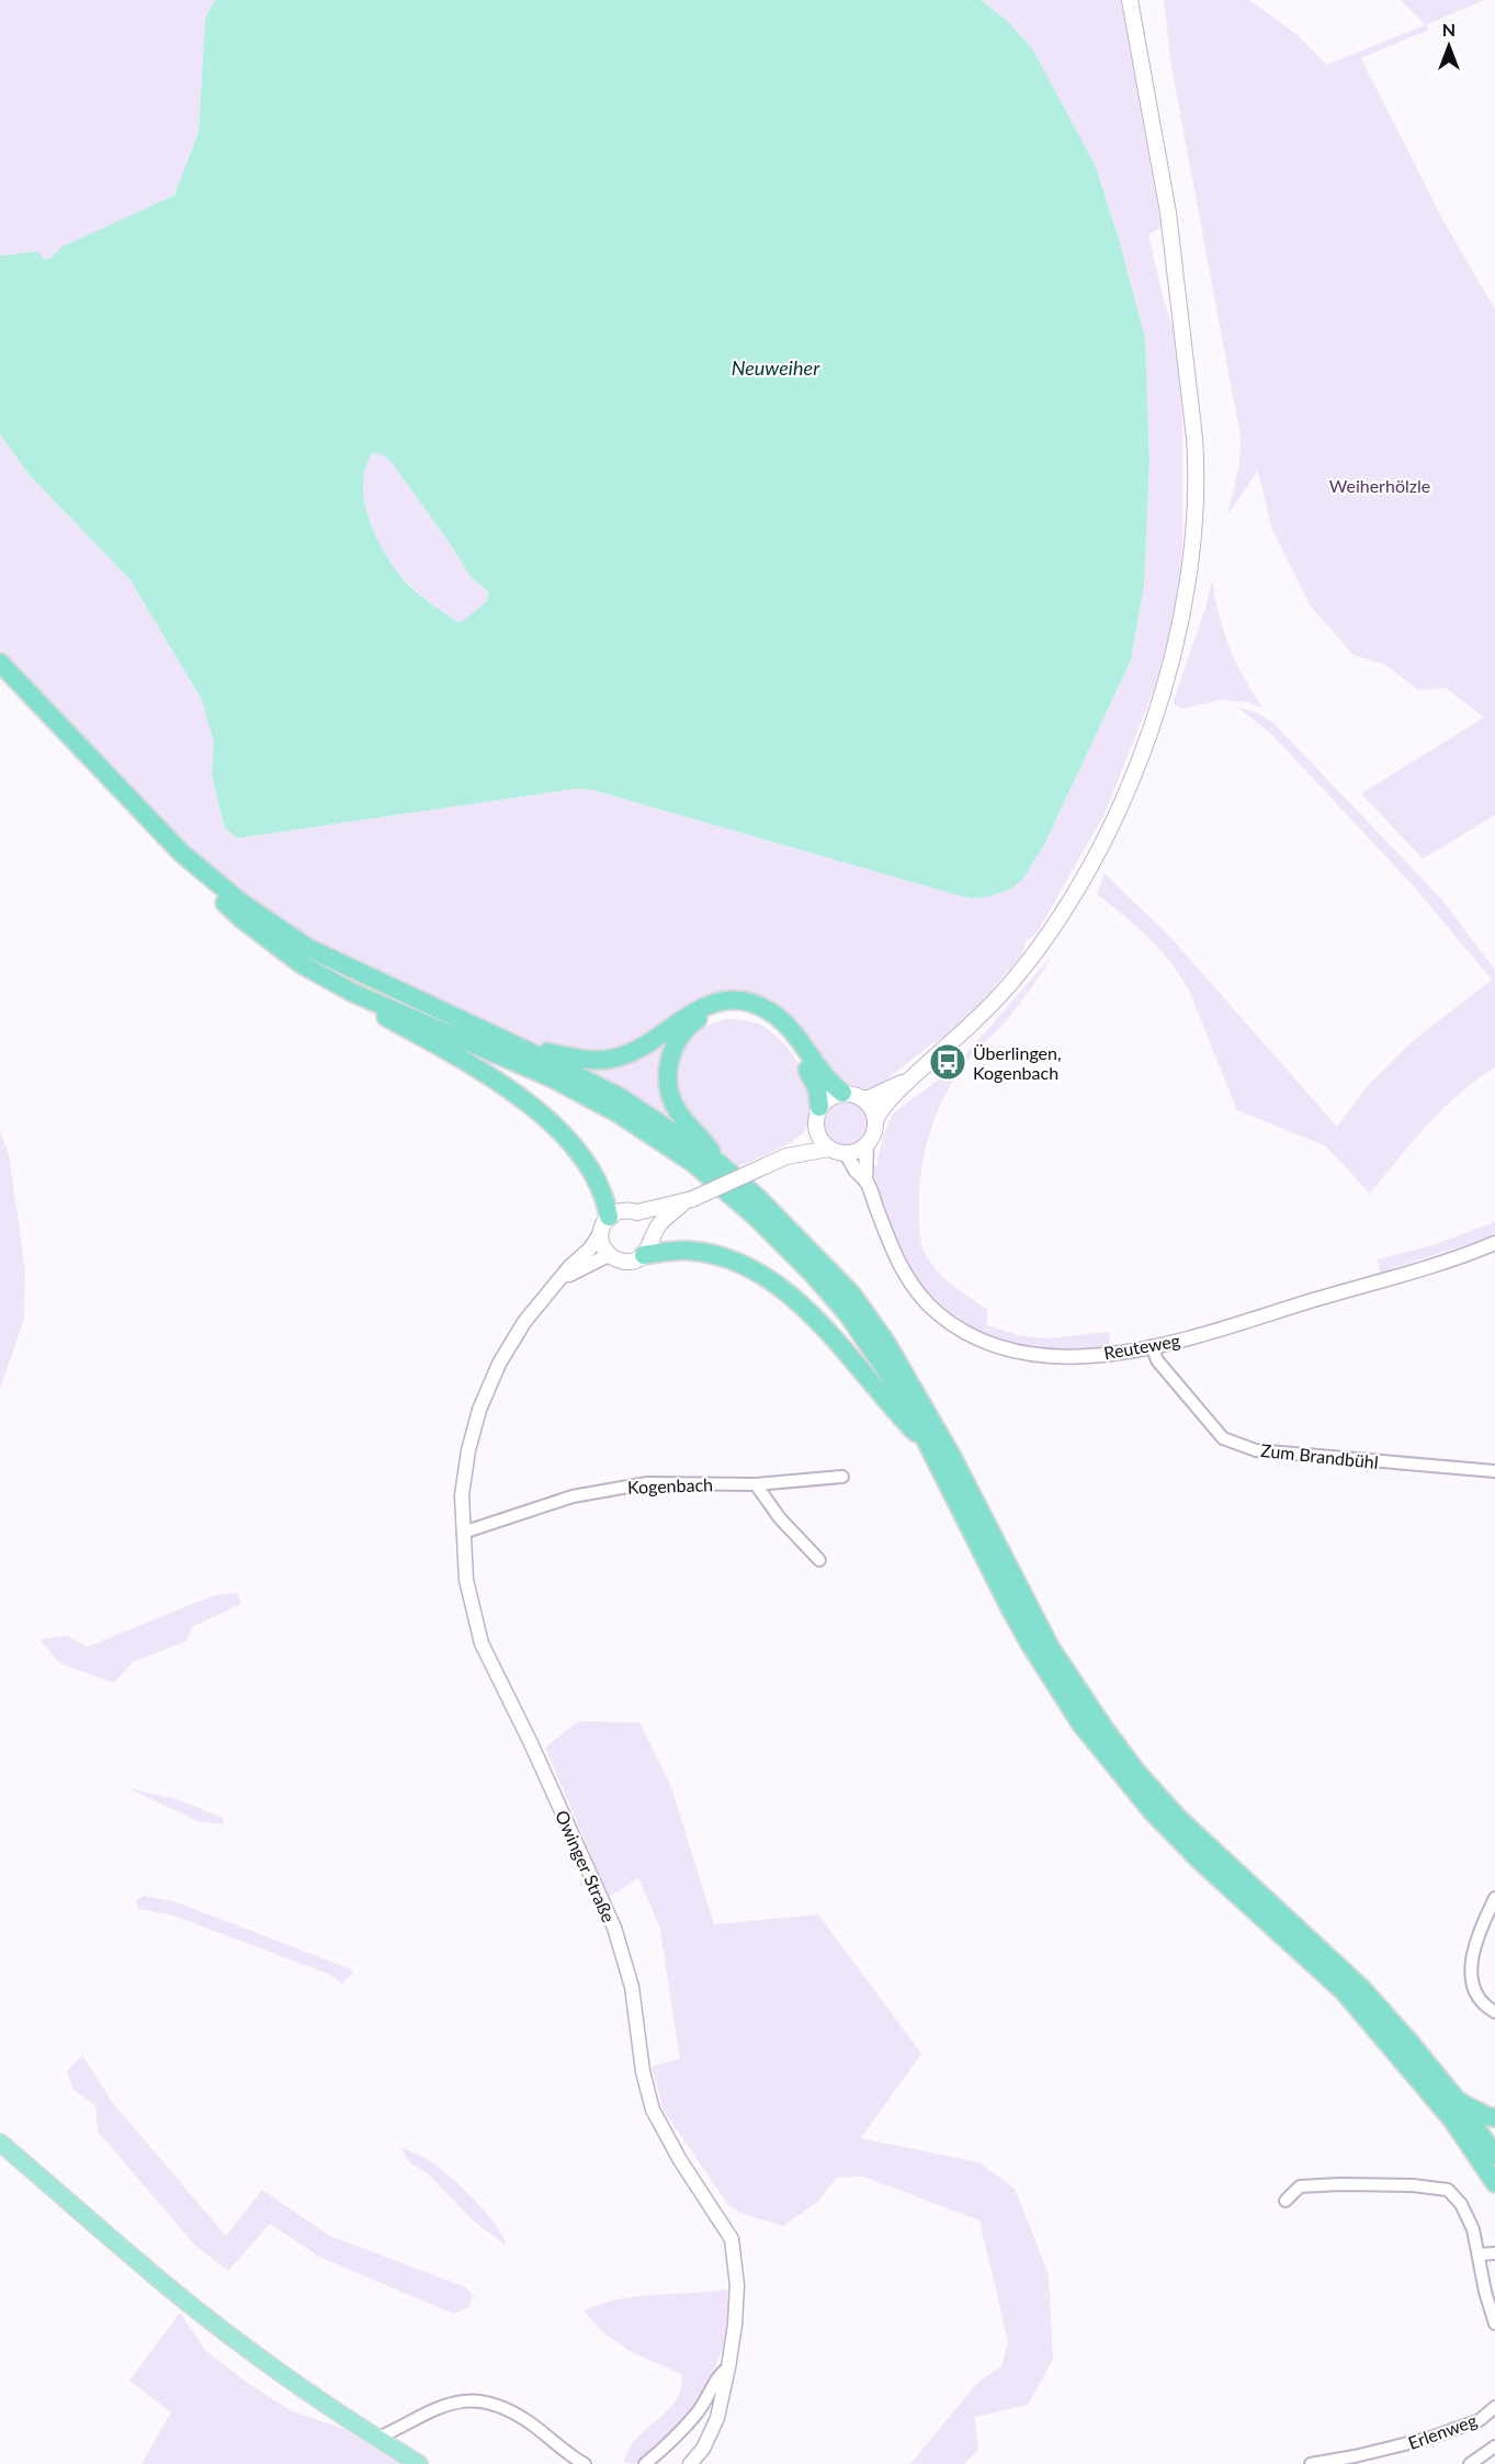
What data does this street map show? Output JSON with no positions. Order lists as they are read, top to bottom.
{
  "streets": {
    "street": [
      "Reuteweg",
      "Zum Brandbühl",
      "Kogenbach",
      "Owinger Straße",
      "Erlenweg"
    ]
  },
  "crossings": [
    ["Reuteweg", "Zum Brandbühl"],
    ["Kogenbach", "Owinger Straße"]
  ],
  "water": ["Neuweiher"],
  "parks": ["Weiherhölzle"],
  "places": {
    "bus stop": ["Überlingen, Kogenbach"]
  },
  "north": "top"
}
